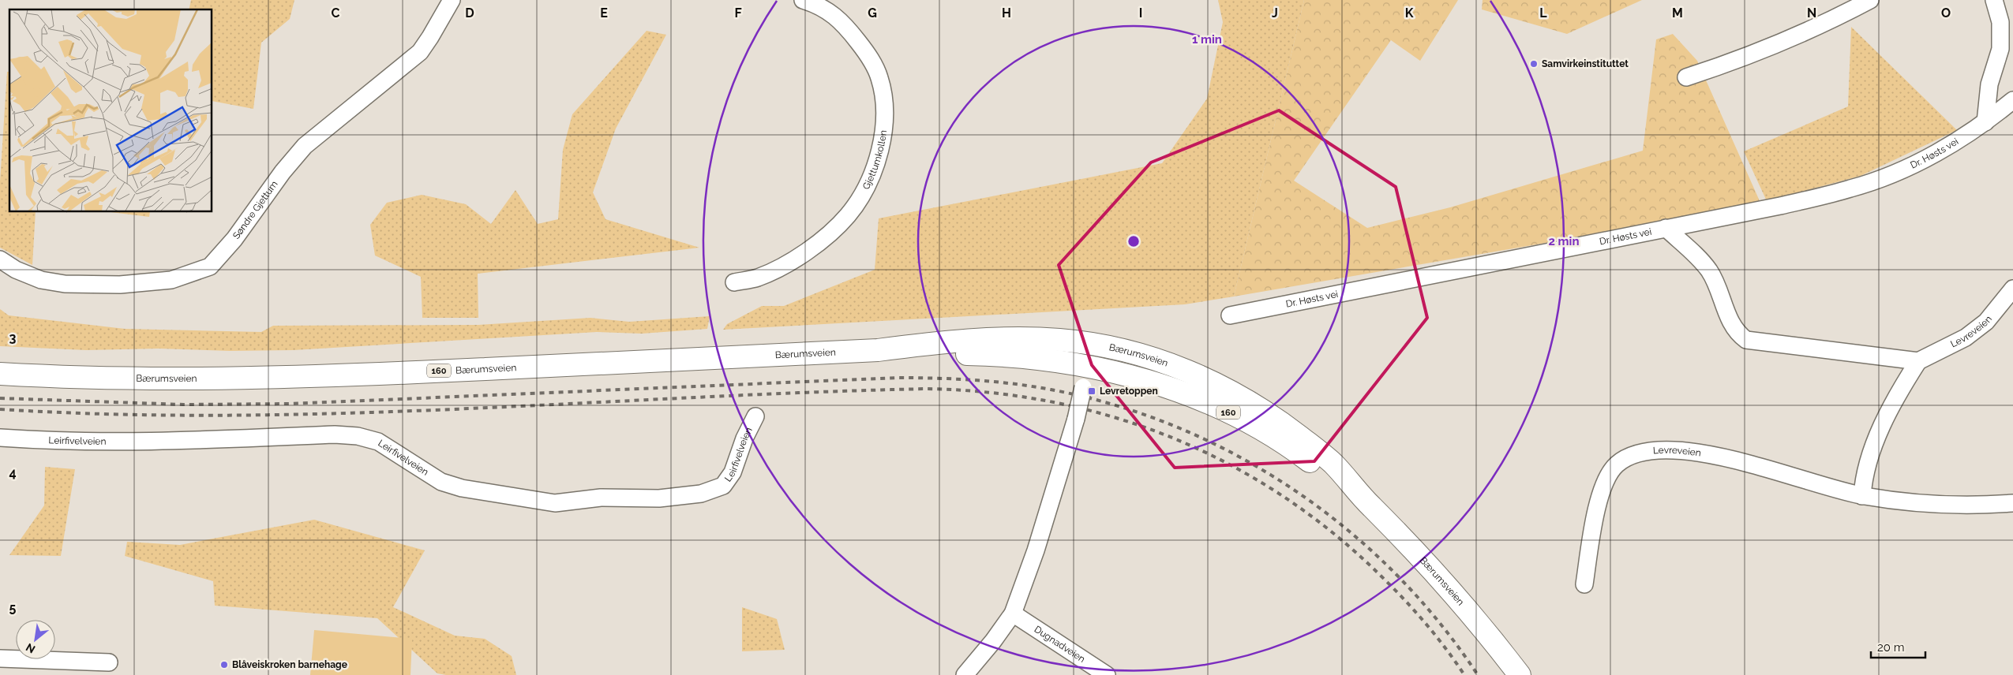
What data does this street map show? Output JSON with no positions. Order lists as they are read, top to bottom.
{
  "streets": {
    "main road": ["Bærumsveien", "160"],
    "street": [
      "Dr. Høsts vei",
      "Gjettumkollen",
      "Søndre Gjettum",
      "Levreveien",
      "Leirfivelveien",
      "Dugnadveien"
    ]
  },
  "places": {
    "other": ["Samvirkeinstituttet", "Blåveiskroken barnehage"],
    "transit": ["Levretoppen"]
  },
  "scale_bar": "20 m",
  "north": "bottom left",
  "grid": {
    "columns": [
      "C",
      "D",
      "E",
      "F",
      "G",
      "H",
      "I",
      "J",
      "K",
      "L",
      "M",
      "N",
      "O"
    ],
    "rows": ["3", "4", "5"]
  },
  "rings": ["1 min", "2 min"]
}
